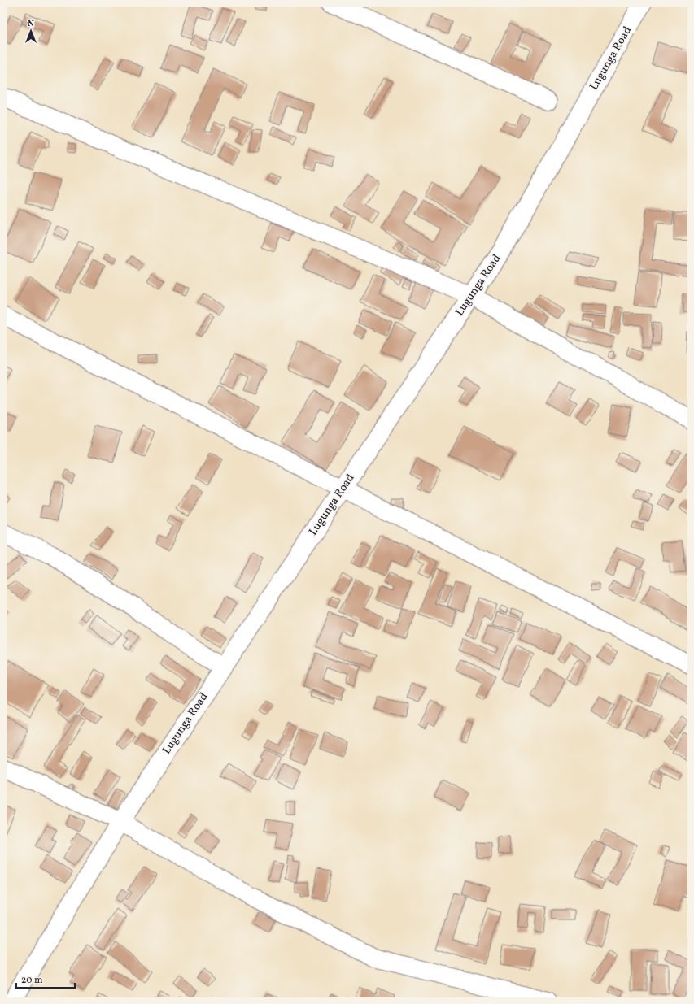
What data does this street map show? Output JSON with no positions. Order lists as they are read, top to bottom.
{
  "streets": {
    "street": ["Lugunga Road"]
  },
  "scale_bar": "20 m",
  "north": "top"
}
